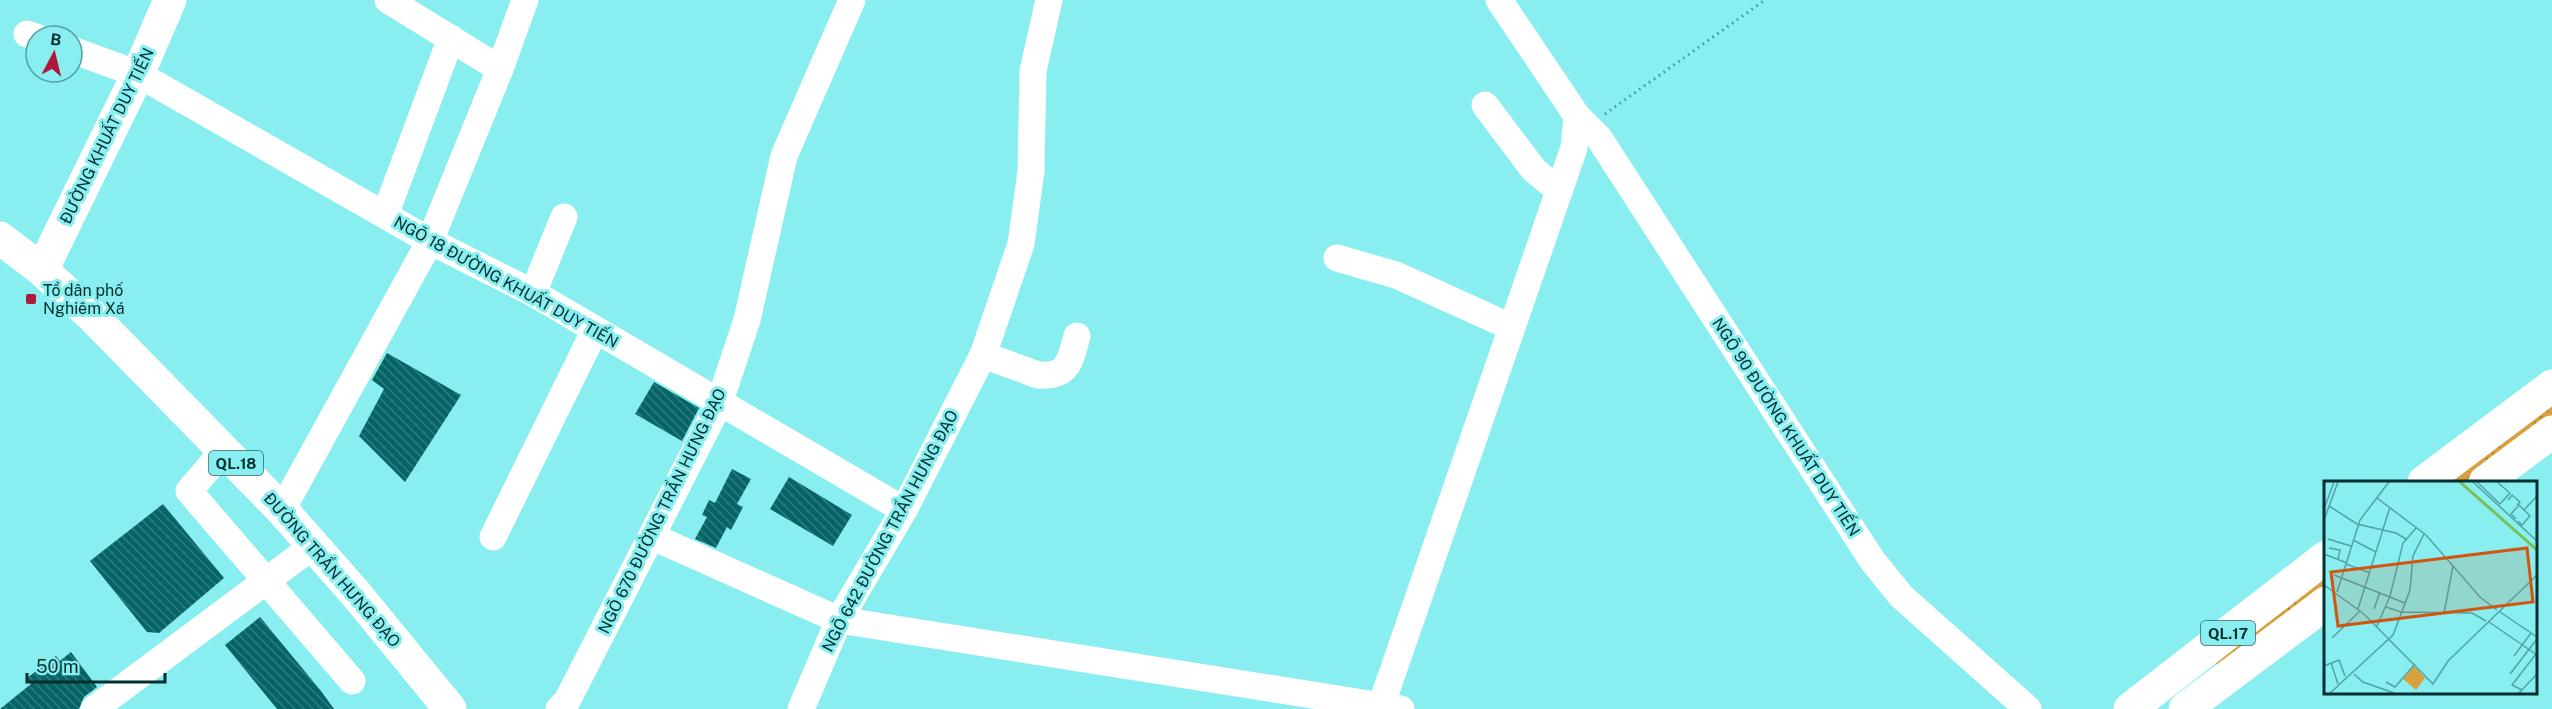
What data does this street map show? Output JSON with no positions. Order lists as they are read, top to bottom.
{
  "streets": {
    "main road": [
      "ĐƯỜNG KHUẤT DUY TIẾN",
      "QL.18",
      "ĐƯỜNG TRẦN HƯNG ĐẠO",
      "QL.17"
    ],
    "street": [
      "NGÕ 18 ĐƯỜNG KHUẤT DUY TIẾN",
      "NGÕ 90 ĐƯỜNG KHUẤT DUY TIẾN",
      "NGÕ 670 ĐƯỜNG TRẦN HƯNG ĐẠO",
      "NGÕ 642 ĐƯỜNG TRẦN HƯNG ĐẠO"
    ]
  },
  "crossings": [
    ["ĐƯỜNG KHUẤT DUY TIẾN", "NGÕ 18 ĐƯỜNG KHUẤT DUY TIẾN"],
    ["ĐƯỜNG KHUẤT DUY TIẾN", "ĐƯỜNG TRẦN HƯNG ĐẠO"],
    ["NGÕ 18 ĐƯỜNG KHUẤT DUY TIẾN", "NGÕ 670 ĐƯỜNG TRẦN HƯNG ĐẠO"],
    ["NGÕ 18 ĐƯỜNG KHUẤT DUY TIẾN", "NGÕ 642 ĐƯỜNG TRẦN HƯNG ĐẠO"]
  ],
  "places": {
    "transit": ["Tổ dân phố Nghiêm Xá"]
  },
  "scale_bar": "50 m",
  "north": "top"
}
